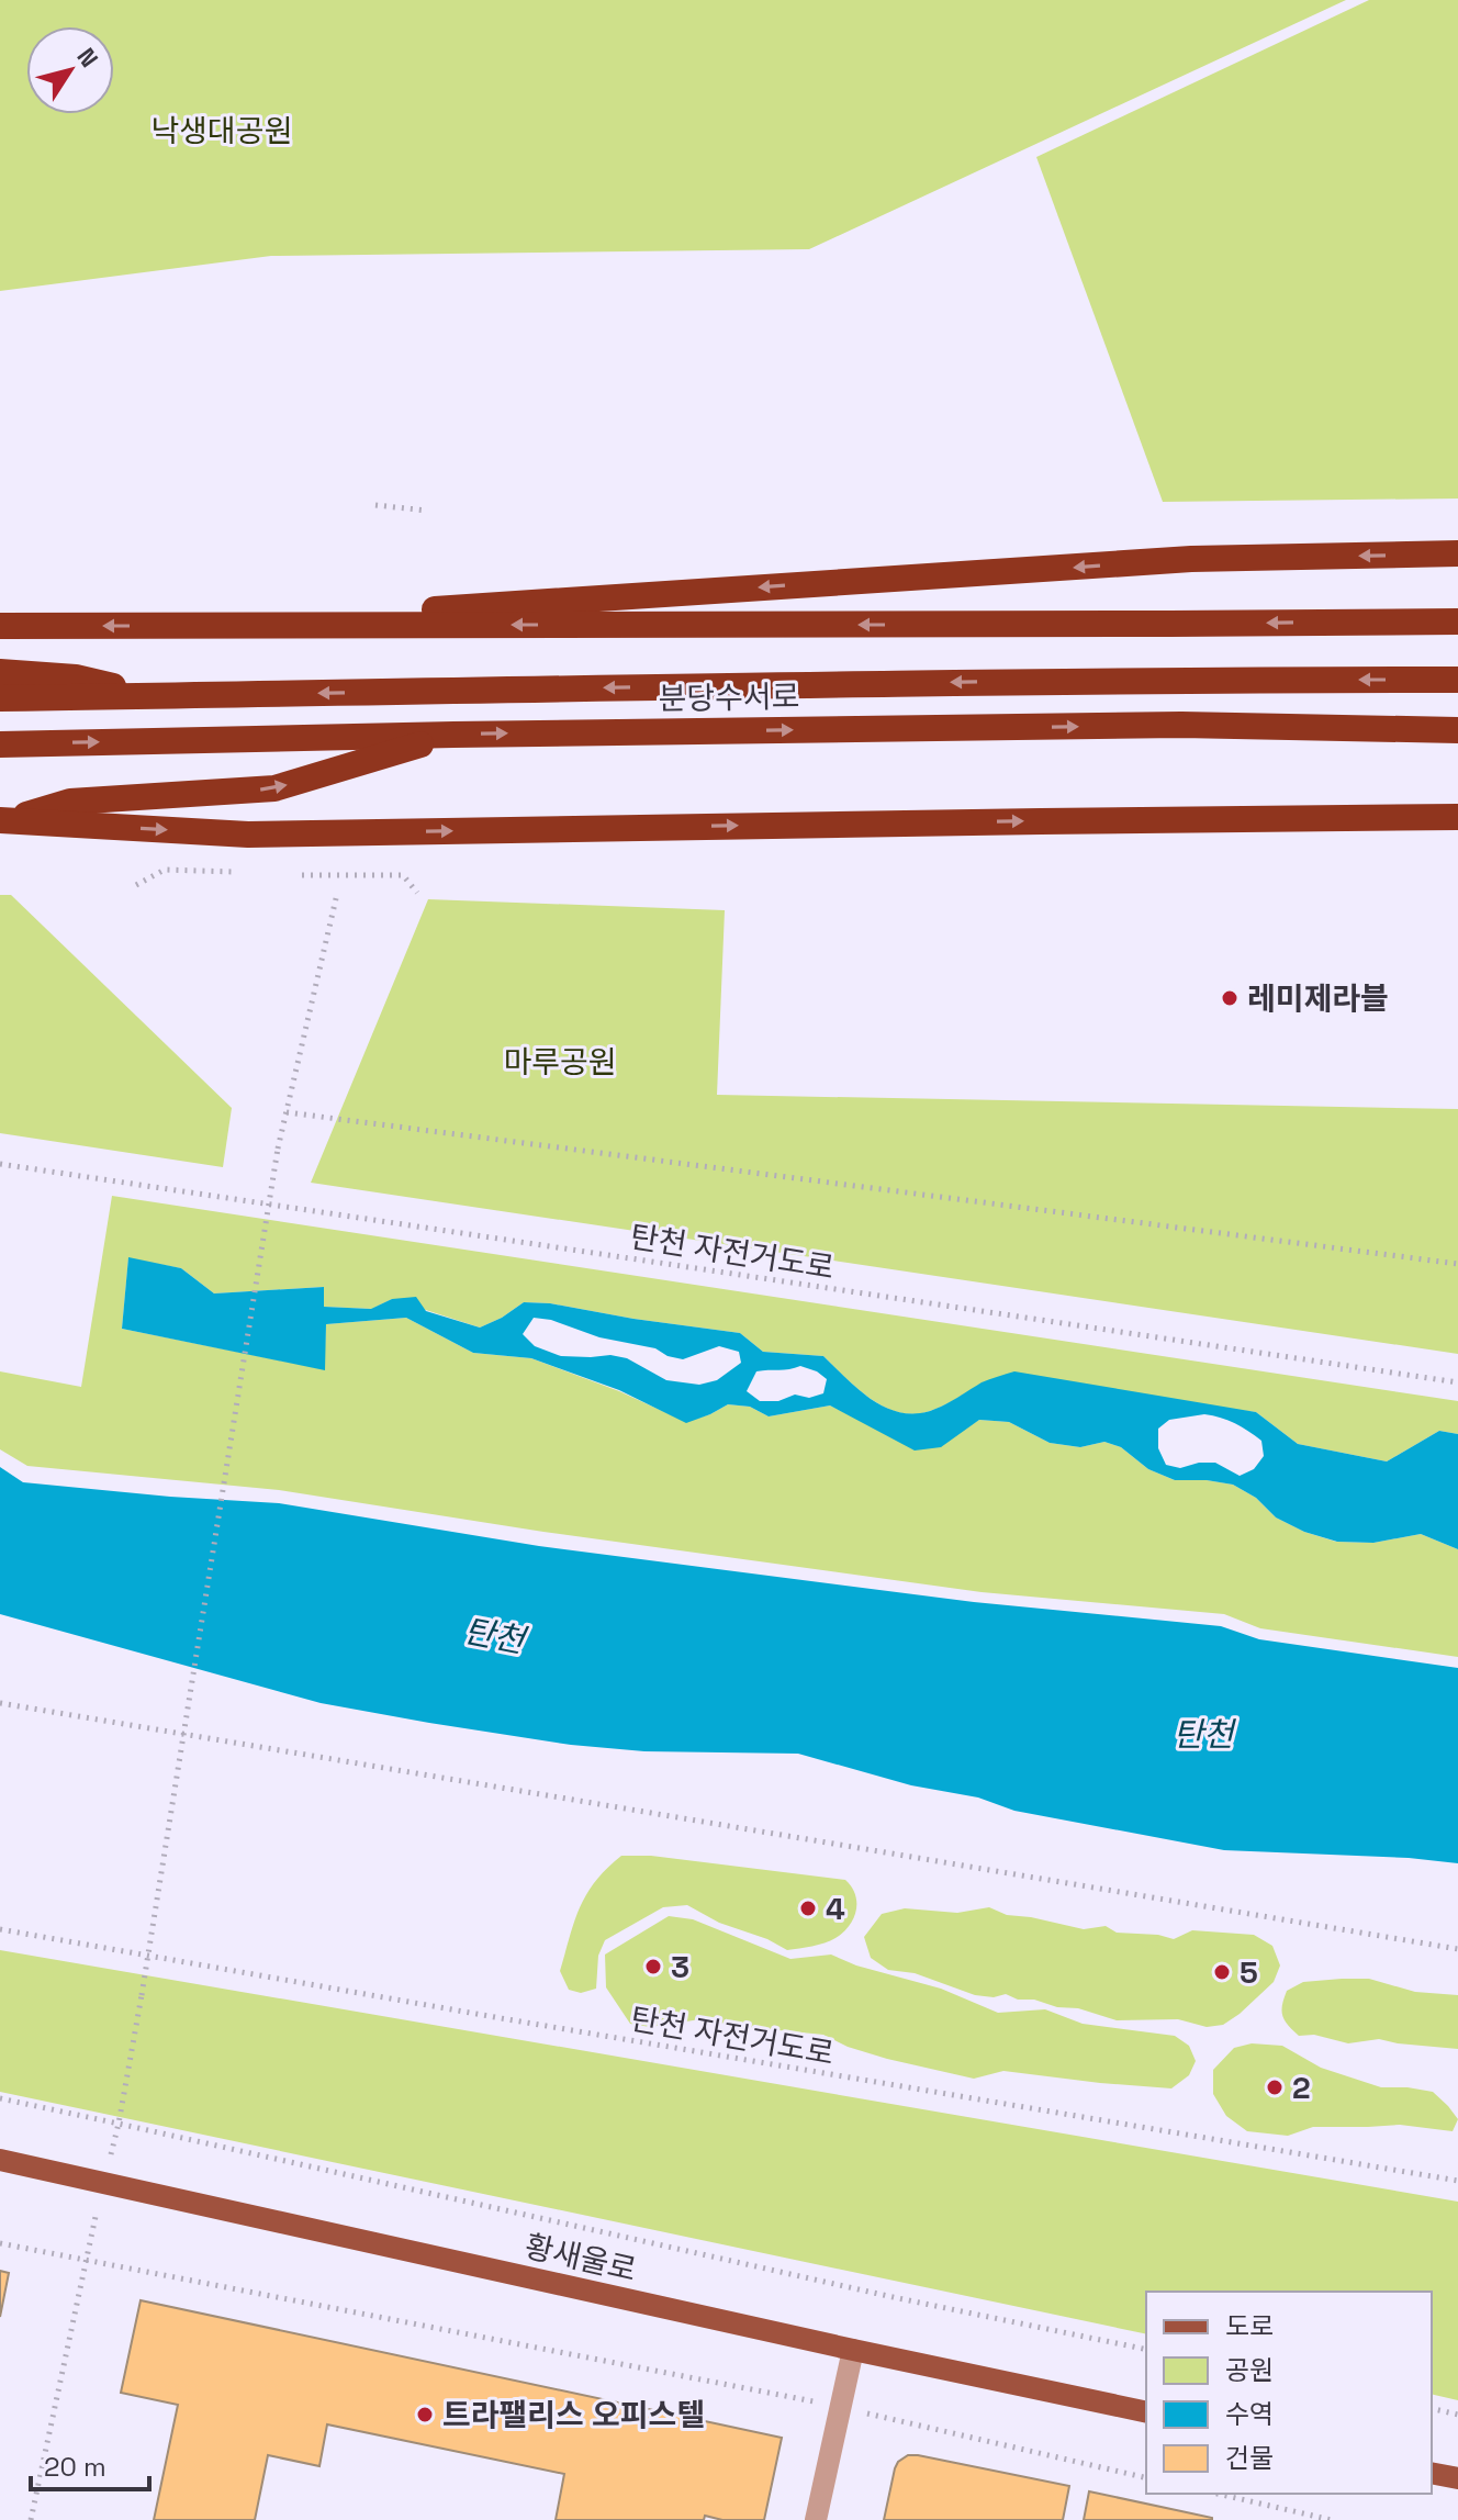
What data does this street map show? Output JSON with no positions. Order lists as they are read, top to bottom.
{
  "streets": {
    "highway": ["분당수서로"],
    "main road": ["황새울로"],
    "path": ["탄천 자전거도로"]
  },
  "water": ["탄천"],
  "parks": ["낙생대공원", "마루공원"],
  "places": [
    "레미제라블",
    "4",
    "3",
    "5",
    "2",
    "트라팰리스 오피스텔"
  ],
  "legend": [
    "도로",
    "공원",
    "수역",
    "건물"
  ],
  "scale_bar": "20 m",
  "north": "top right"
}
